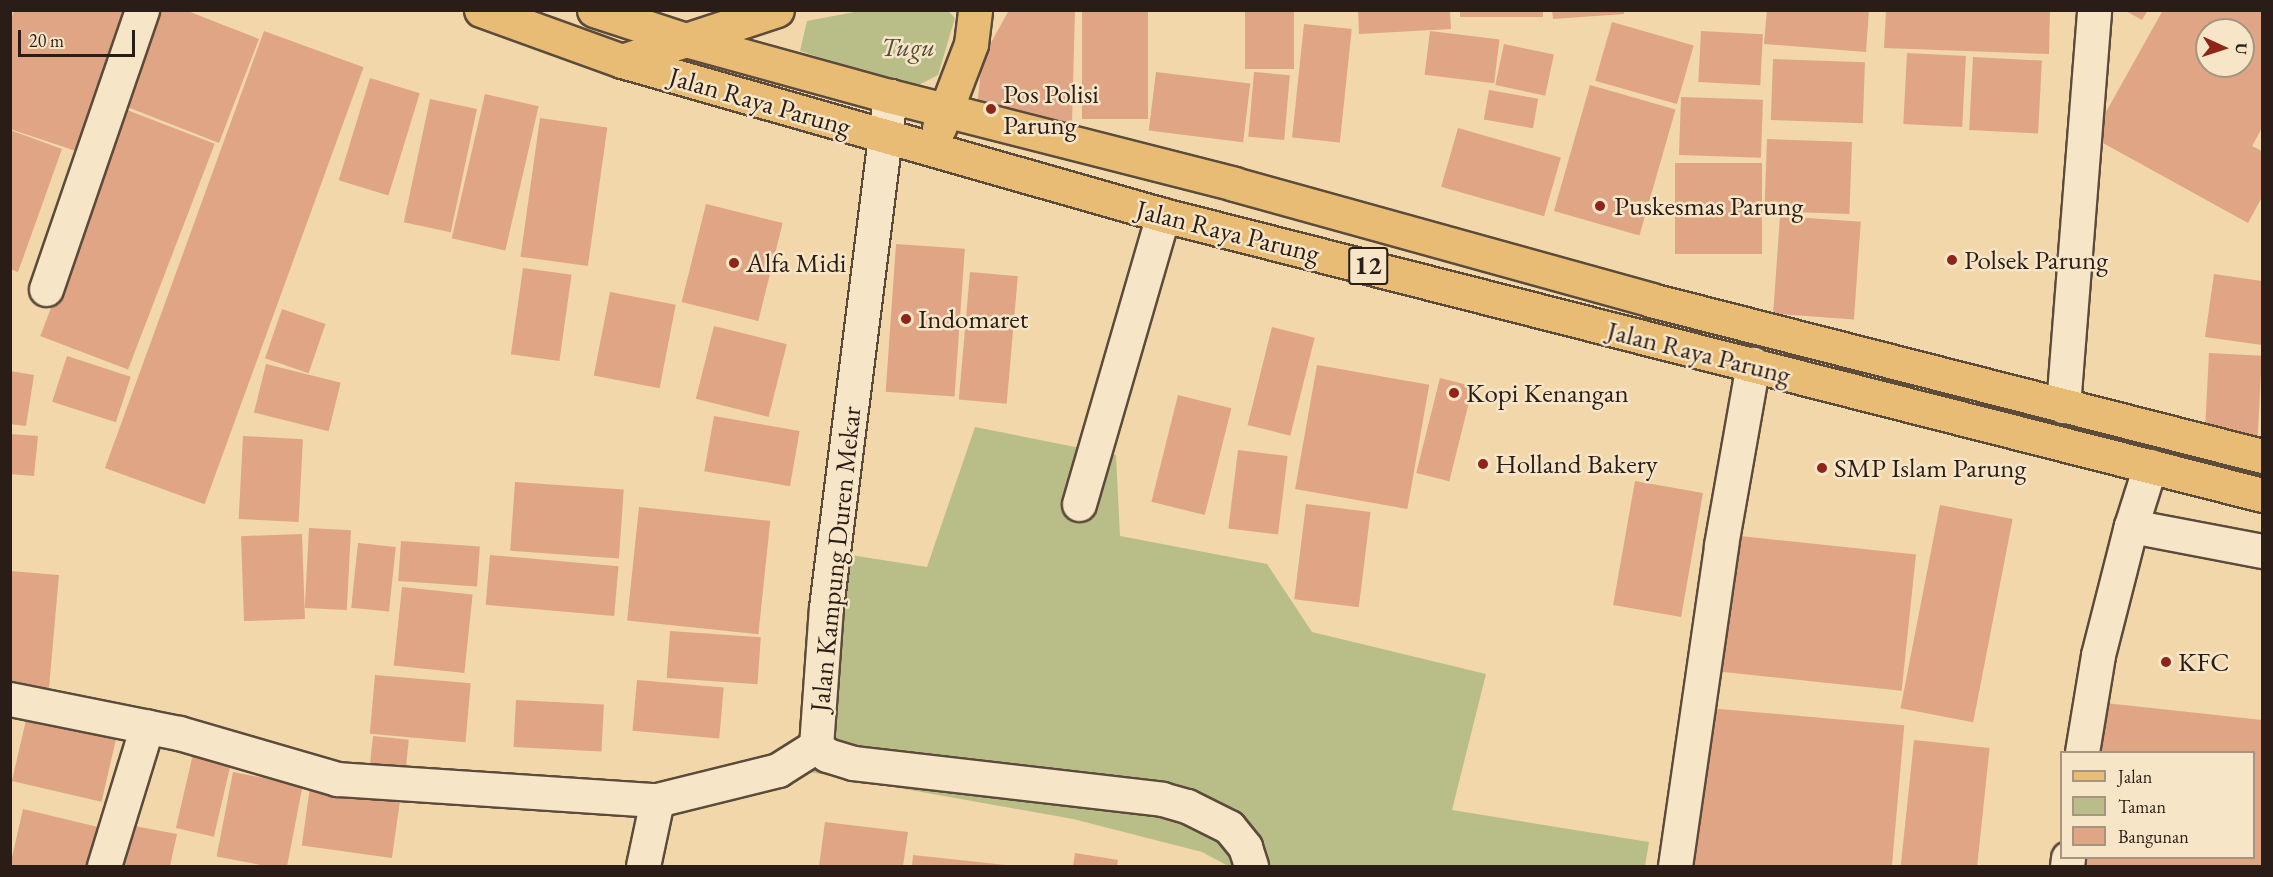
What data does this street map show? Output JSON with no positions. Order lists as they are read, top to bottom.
{
  "streets": {
    "main road": ["Jalan Raya Parung", "12"],
    "street": ["Jalan Kampung Duren Mekar"]
  },
  "crossings": [
    ["Jalan Raya Parung", "Jalan Kampung Duren Mekar"]
  ],
  "parks": ["Tugu"],
  "places": [
    "Pos Polisi Parung",
    "Puskesmas Parung",
    "Polsek Parung",
    "Alfa Midi",
    "Indomaret",
    "Kopi Kenangan",
    "Holland Bakery",
    "SMP Islam Parung",
    "KFC"
  ],
  "legend": ["Jalan", "Taman", "Bangunan"],
  "scale_bar": "20 m",
  "north": "right"
}
